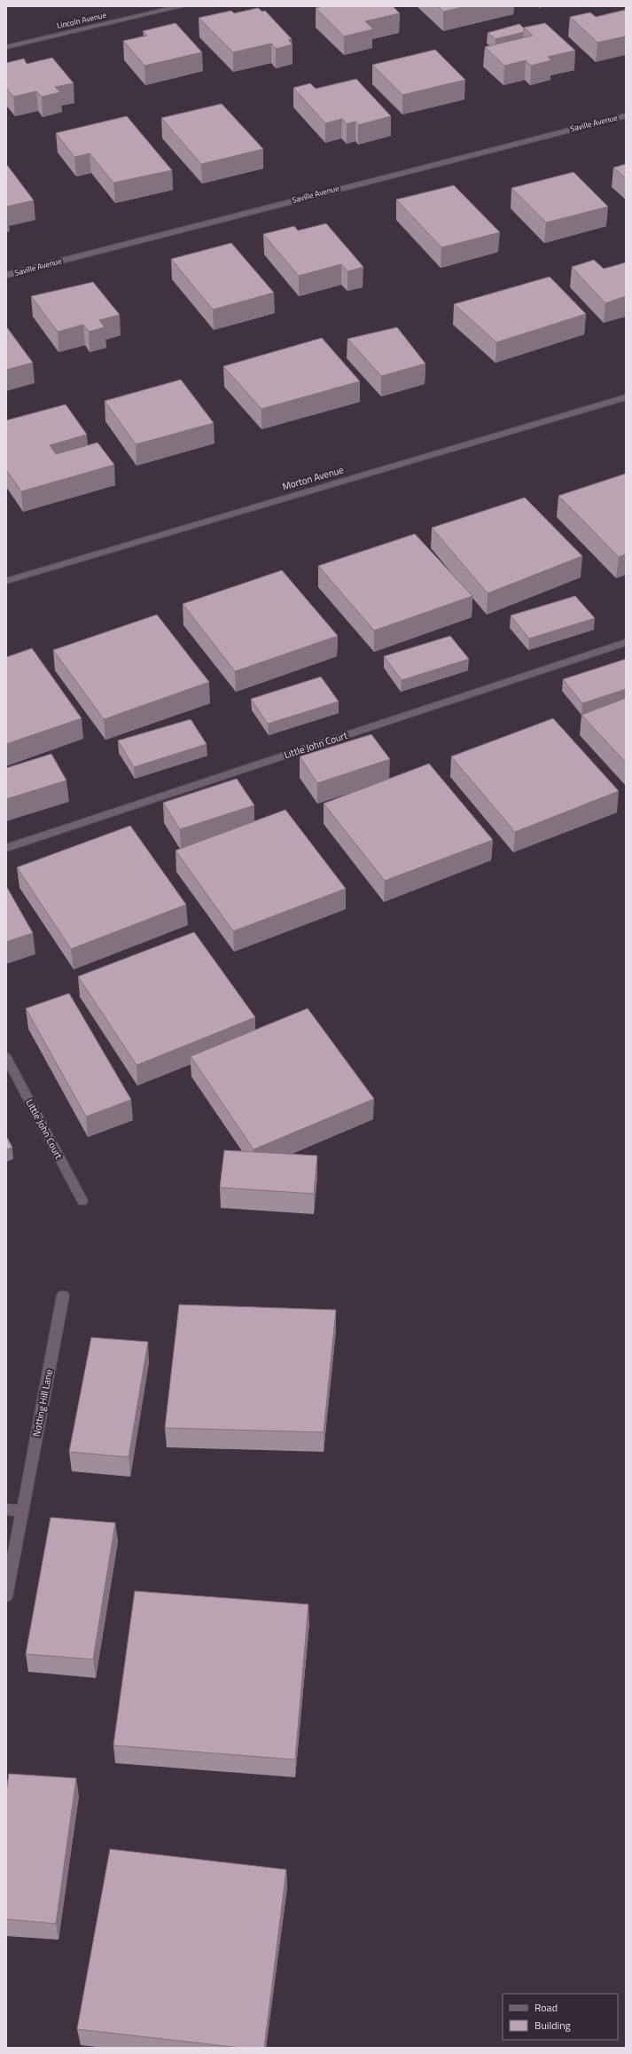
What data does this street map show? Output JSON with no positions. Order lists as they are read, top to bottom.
{
  "streets": {
    "street": [
      "Lincoln Avenue",
      "Saville Avenue",
      "Morton Avenue",
      "Little John Court",
      "Notting Hill Lane"
    ]
  },
  "legend": ["Road", "Building"]
}
